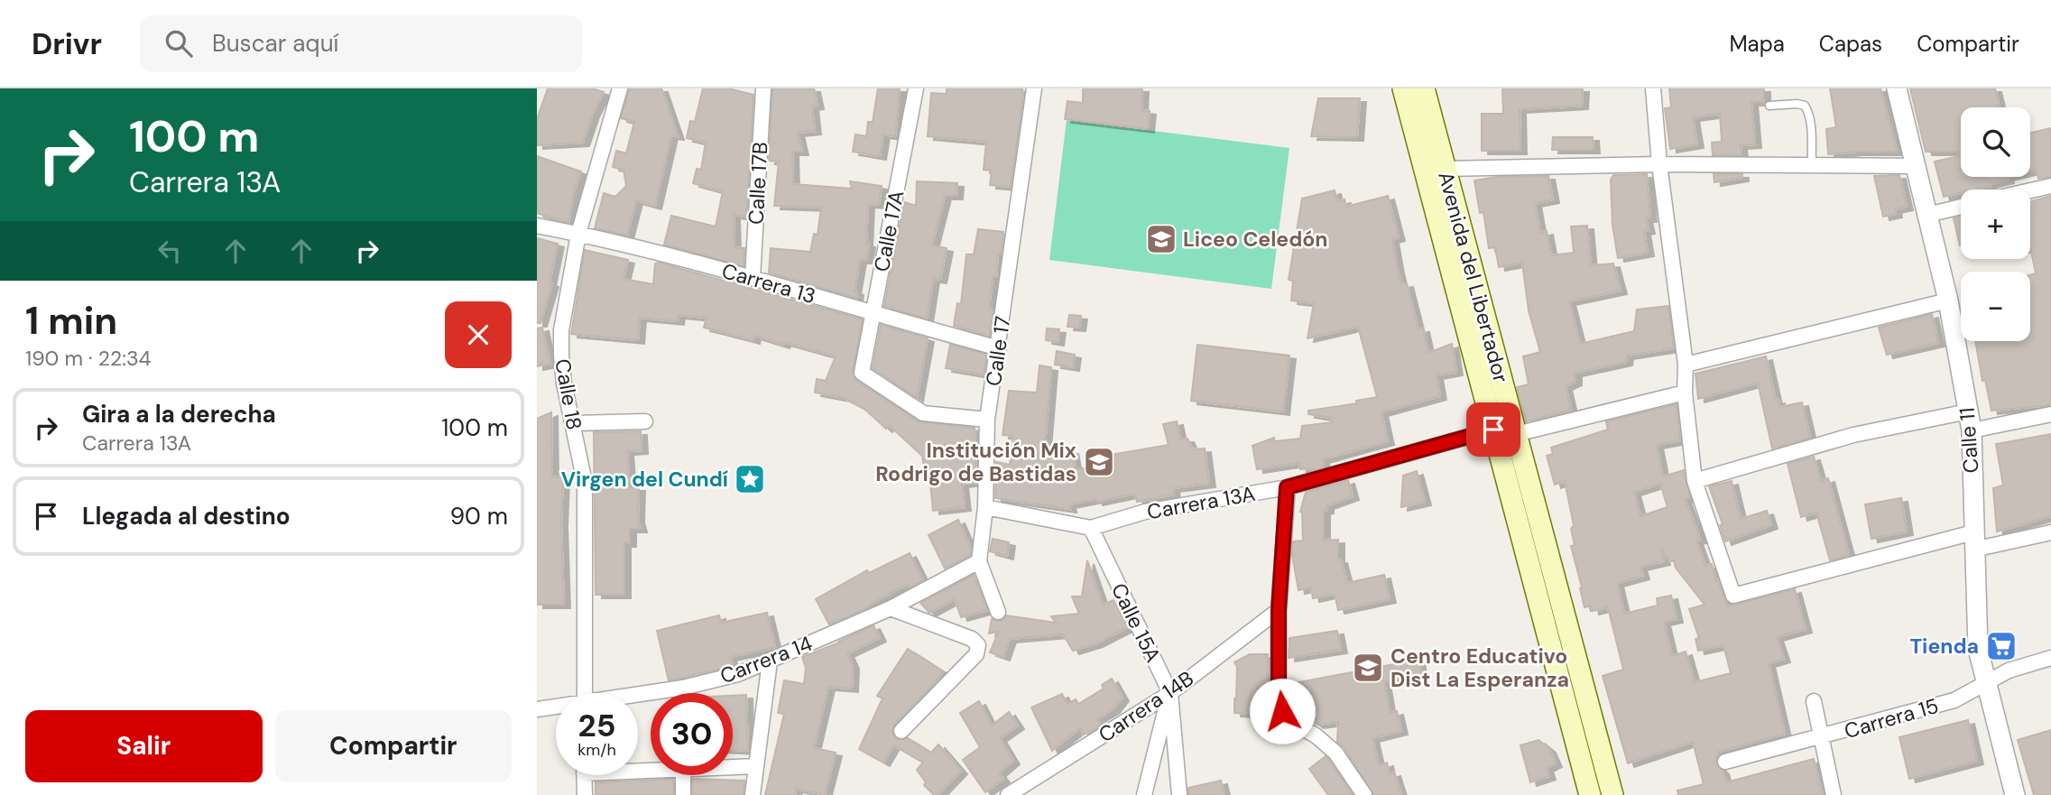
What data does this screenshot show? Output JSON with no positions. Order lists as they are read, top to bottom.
{
  "streets": {
    "main road": ["Avenida del Libertador"],
    "street": [
      "Calle 17B",
      "Calle 17A",
      "Carrera 13",
      "Calle 17",
      "Calle 18",
      "Calle 11",
      "Carrera 13A",
      "Calle 15A",
      "Carrera 14",
      "Carrera 14B",
      "Carrera 15"
    ]
  },
  "crossings": [
    ["Calle 17B", "Carrera 13"],
    ["Calle 17A", "Carrera 13"],
    ["Calle 17A", "Calle 17"],
    ["Avenida del Libertador", "Carrera 13A"],
    ["Carrera 13", "Calle 17"],
    ["Carrera 13", "Calle 18"],
    ["Calle 17", "Carrera 14"],
    ["Calle 11", "Carrera 15"],
    ["Carrera 13A", "Calle 15A"],
    ["Calle 15A", "Carrera 14B"]
  ],
  "places": {
    "school or university": ["Liceo Celedón", "Institución Mix Rodrigo de Bastidas", "Centro Educativo Dist La Esperanza"],
    "place": ["Virgen del Cundí"],
    "supermarket": ["Tienda"]
  },
  "page": {
    "header": "Drivr",
    "search": "Buscar aquí",
    "nav": ["Mapa", "Capas", "Compartir"],
    "turn": ["100 m", "Carrera 13A"],
    "map_buttons": ["+", "−"],
    "heading": ["1 min", "190 m · 22:34"],
    "list": [
      {
        "name": "Gira a la derecha",
        "note": "Carrera 13A",
        "value": "100 m"
      },
      {
        "name": "Llegada al destino",
        "value": "90 m"
      }
    ],
    "speed": "25 km/h",
    "limit": "30",
    "buttons": ["Salir", "Compartir"]
  }
}
